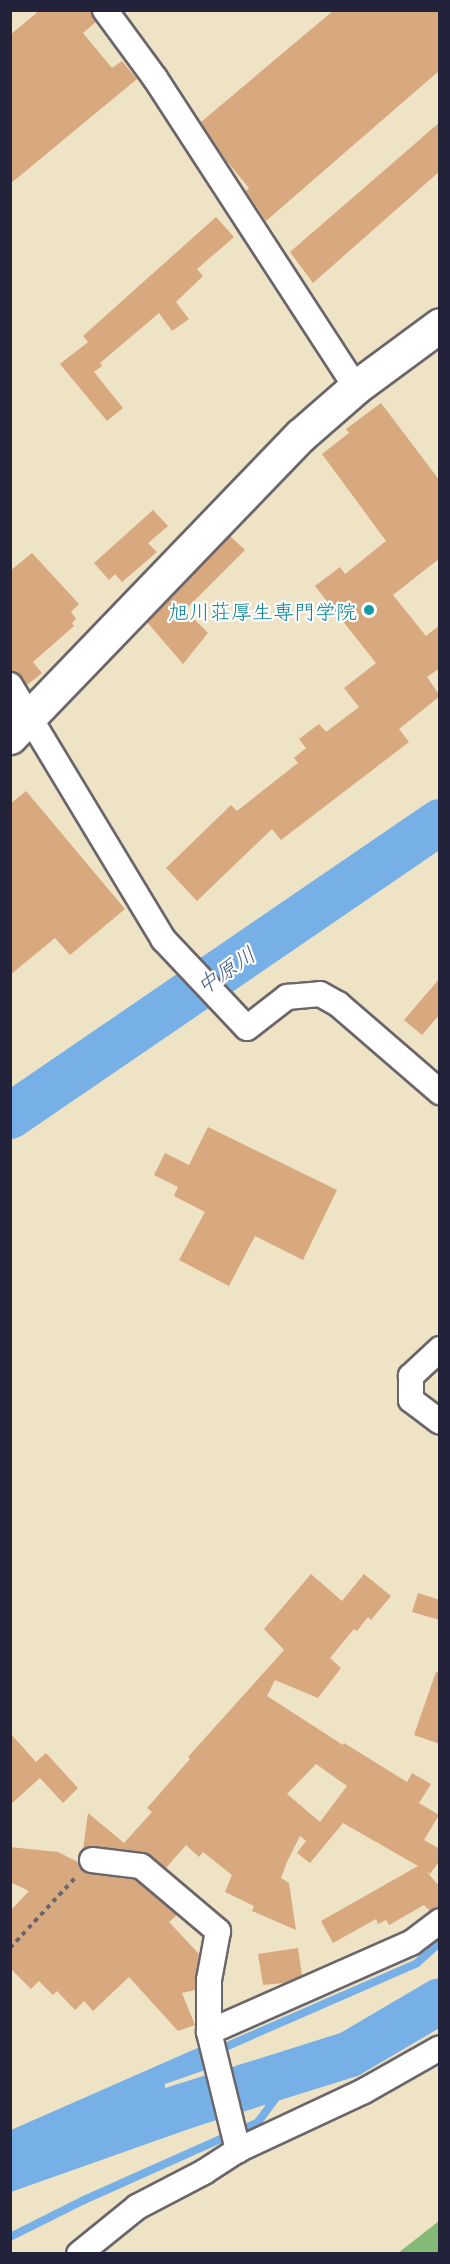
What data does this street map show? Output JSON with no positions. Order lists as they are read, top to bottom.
{
  "water": ["中原川"],
  "places": ["旭川荘厚生専門学院"]
}
